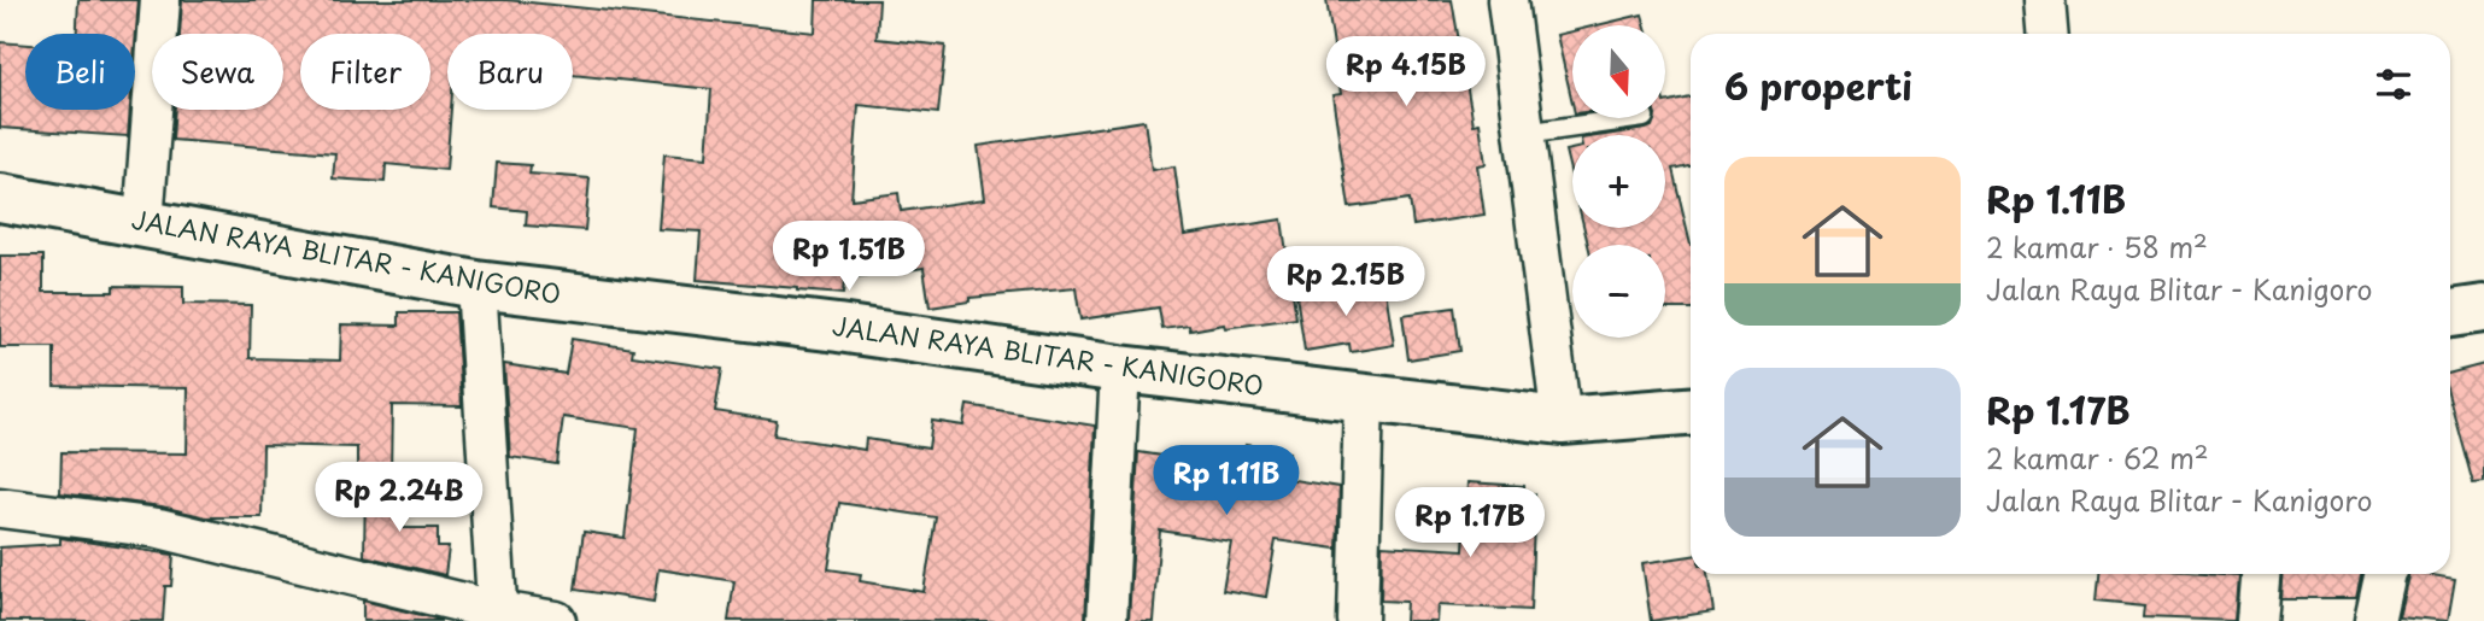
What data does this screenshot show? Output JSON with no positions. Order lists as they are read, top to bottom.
{
  "streets": {
    "main road": ["JALAN RAYA BLITAR - KANIGORO"]
  },
  "north": "bottom",
  "page": {
    "map_buttons": ["+", "−"],
    "chip": [
      "Beli",
      "Sewa",
      "Filter",
      "Baru"
    ],
    "heading": "6 properti",
    "price": [
      "Rp 4.15B",
      "Rp 1.51B",
      "Rp 2.15B",
      "Rp 1.11B",
      "Rp 2.24B",
      "Rp 1.17B"
    ],
    "list": [
      {
        "name": "Rp 1.11B",
        "note": "2 kamar · 58 m² · Jalan Raya Blitar - Kanigoro"
      },
      {
        "name": "Rp 1.17B",
        "note": "2 kamar · 62 m² · Jalan Raya Blitar - Kanigoro"
      }
    ]
  }
}
